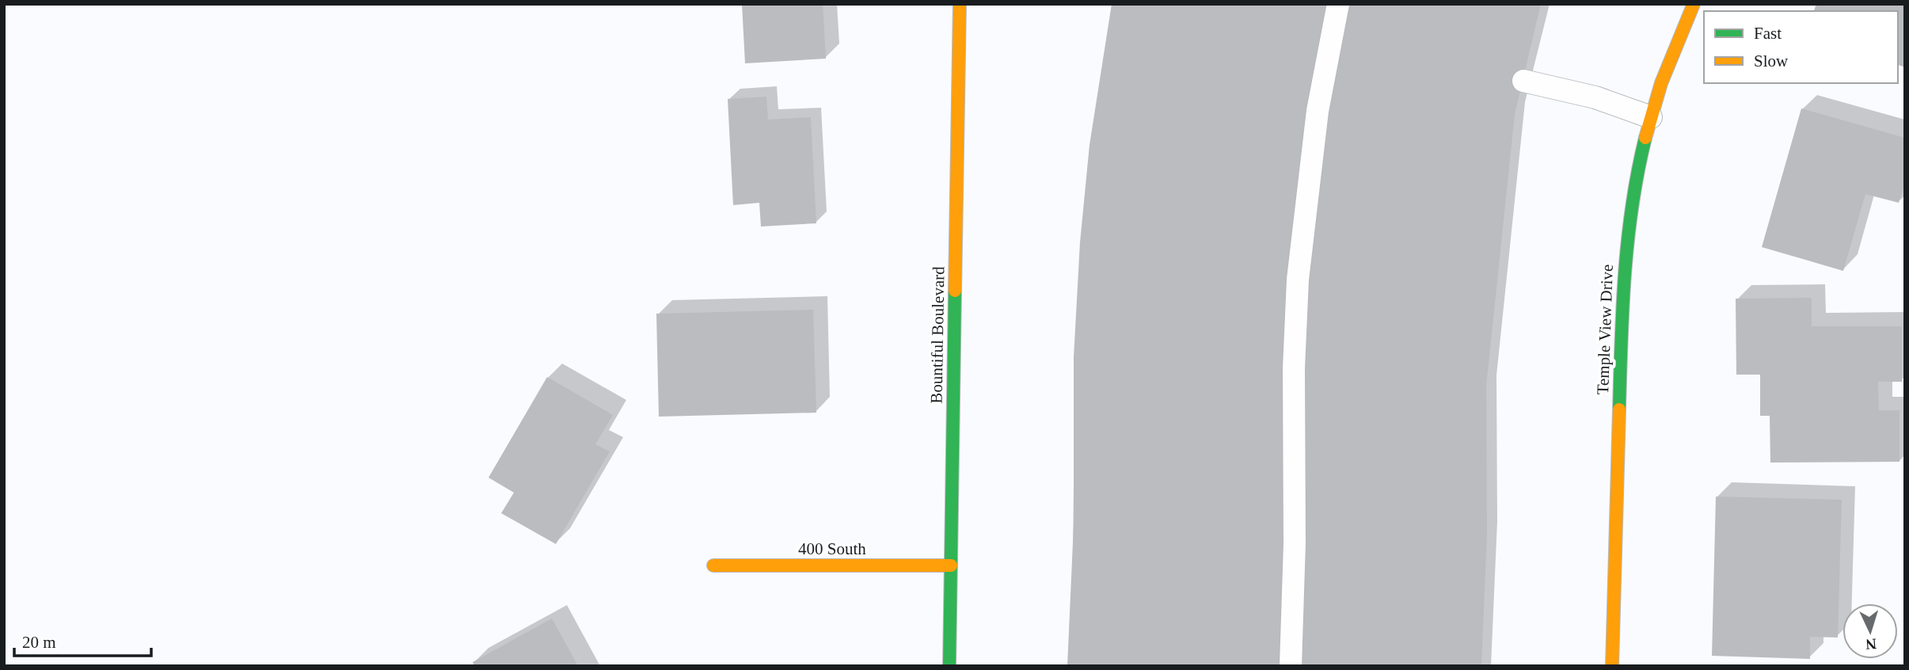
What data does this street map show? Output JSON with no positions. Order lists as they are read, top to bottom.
{
  "streets": {
    "street": ["Temple View Drive", "Bountiful Boulevard", "400 South"]
  },
  "crossings": [
    ["Bountiful Boulevard", "400 South"]
  ],
  "legend": ["Fast", "Slow"],
  "scale_bar": "20 m",
  "north": "bottom"
}
